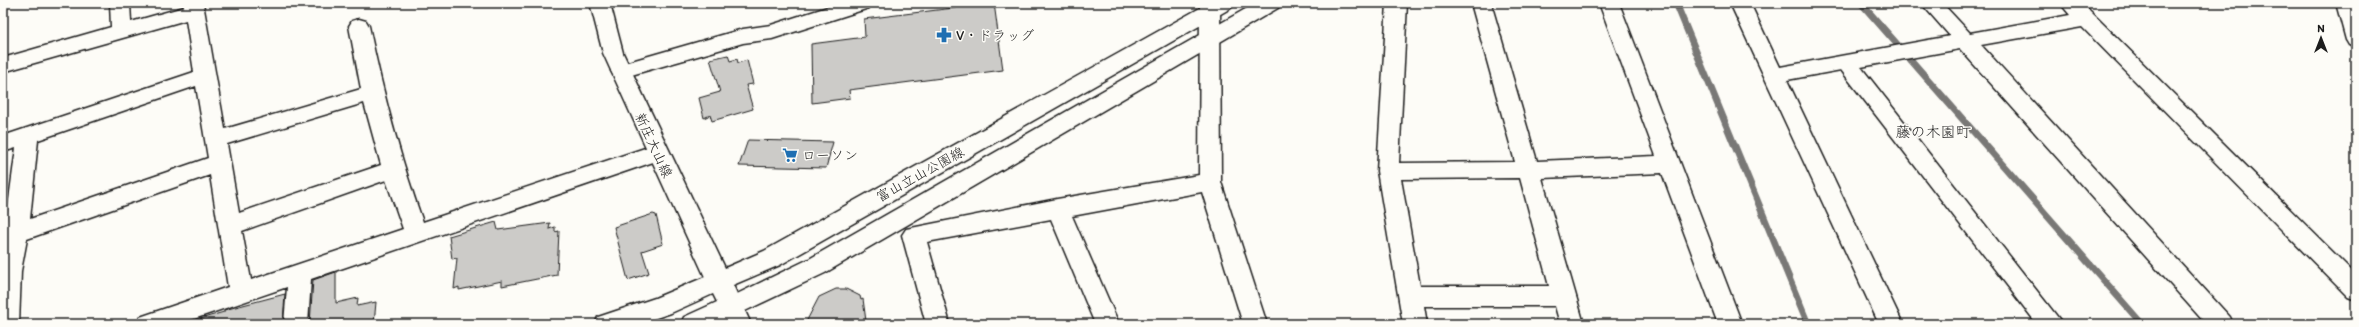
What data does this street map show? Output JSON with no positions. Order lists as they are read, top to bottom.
{
  "streets": {
    "street": ["新庄大山線", "富山立山公園線"]
  },
  "crossings": [
    ["新庄大山線", "富山立山公園線"]
  ],
  "districts": ["藤の木園町"],
  "places": {
    "pharmacy": ["V・ドラッグ"],
    "supermarket": ["ローソン"]
  },
  "north": "top"
}
